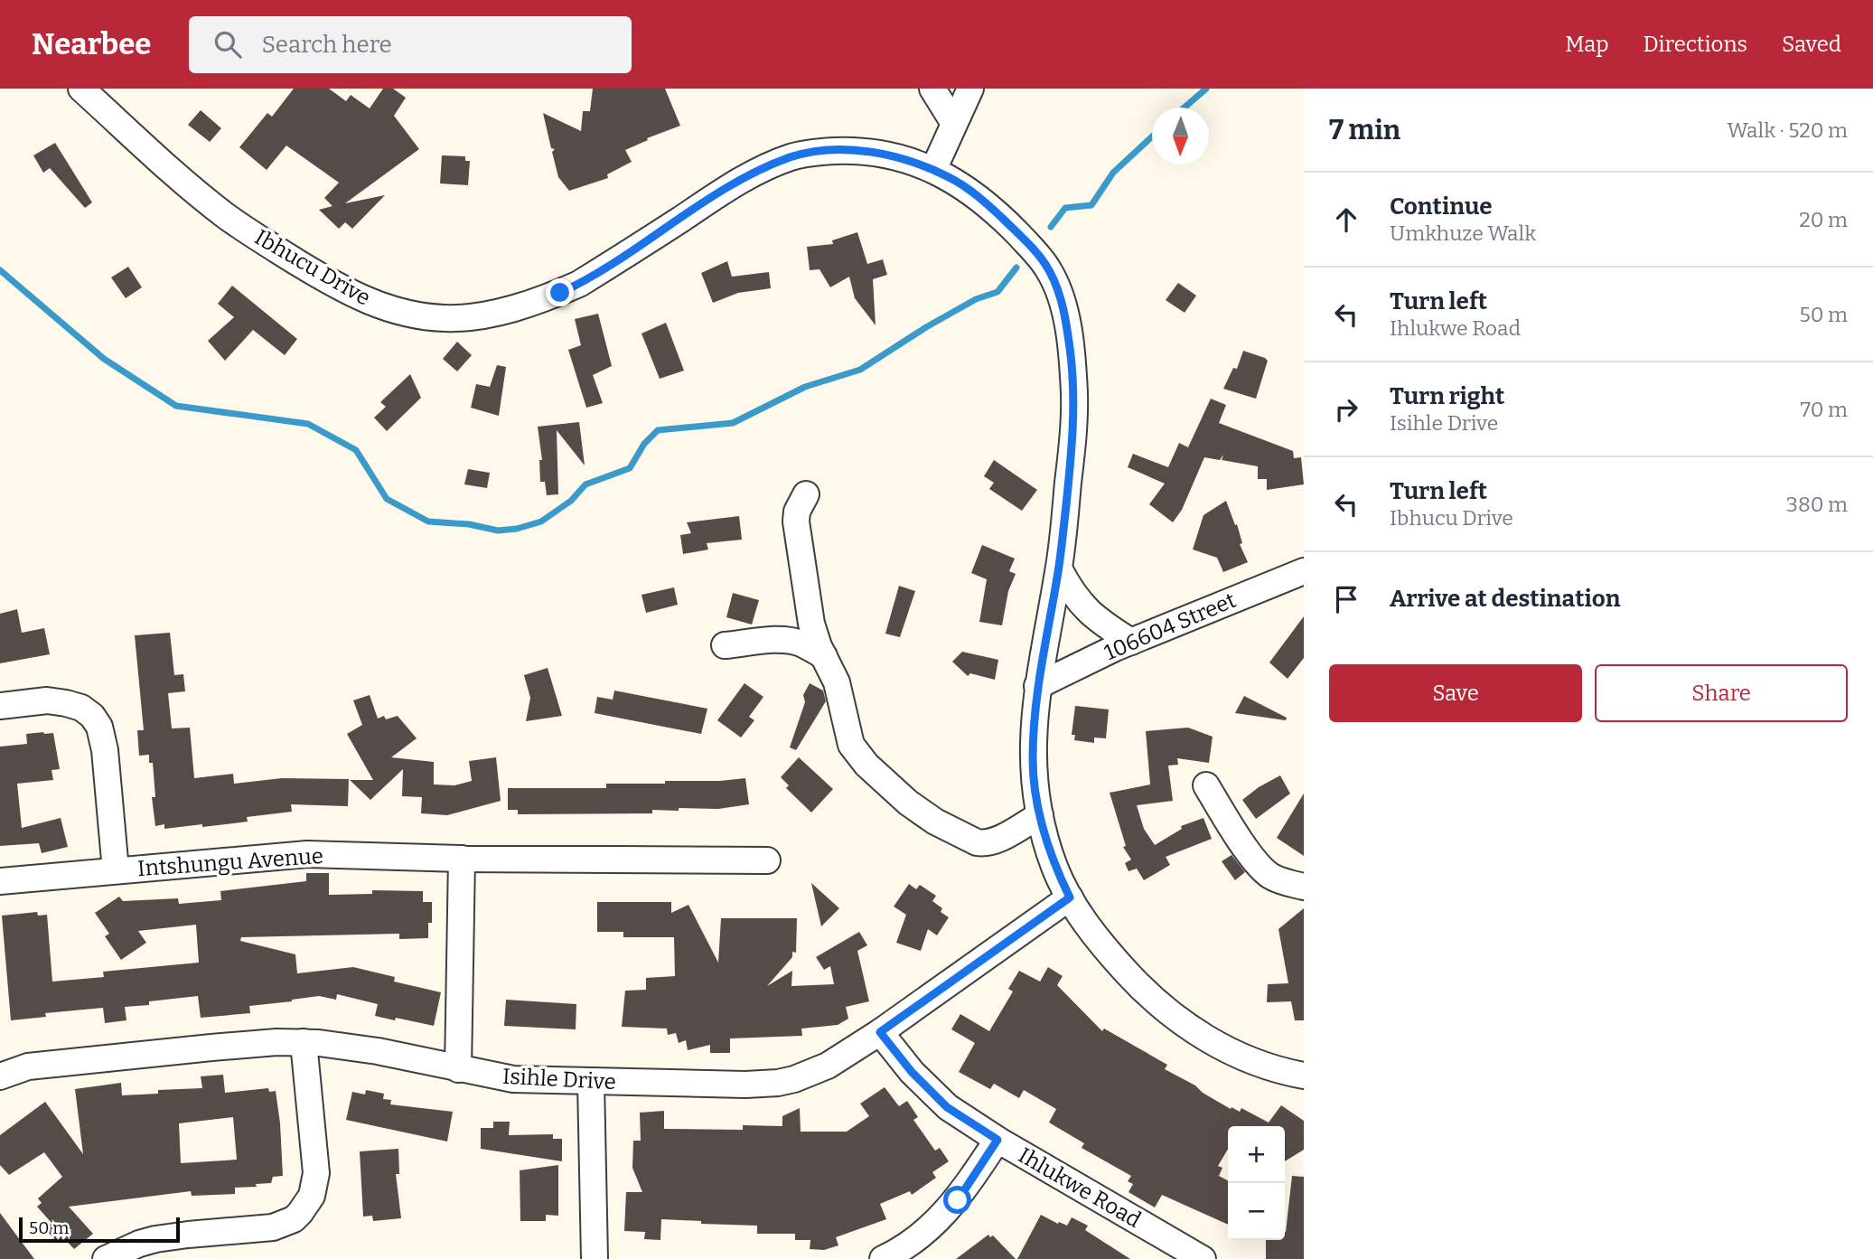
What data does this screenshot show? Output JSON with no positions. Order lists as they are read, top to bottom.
{
  "streets": {
    "street": [
      "Ibhucu Drive",
      "106604 Street",
      "Intshungu Avenue",
      "Isihle Drive",
      "Ihlukwe Road"
    ]
  },
  "crossings": [
    ["Ibhucu Drive", "106604 Street"],
    ["Ibhucu Drive", "Isihle Drive"],
    ["Isihle Drive", "Ihlukwe Road"]
  ],
  "scale_bar": "50 m",
  "north": "bottom",
  "page": {
    "header": "Nearbee",
    "search": "Search here",
    "nav": ["Map", "Directions", "Saved"],
    "heading": ["7 min", "Walk · 520 m"],
    "list": [
      ["Continue", "Umkhuze Walk", "20 m"],
      ["Turn left", "Ihlukwe Road", "50 m"],
      ["Turn right", "Isihle Drive", "70 m"],
      ["Turn left", "Ibhucu Drive", "380 m"],
      "Arrive at destination"
    ],
    "buttons": ["Save", "Share"],
    "map_buttons": ["+", "−"],
    "scale": "50 m"
  }
}
